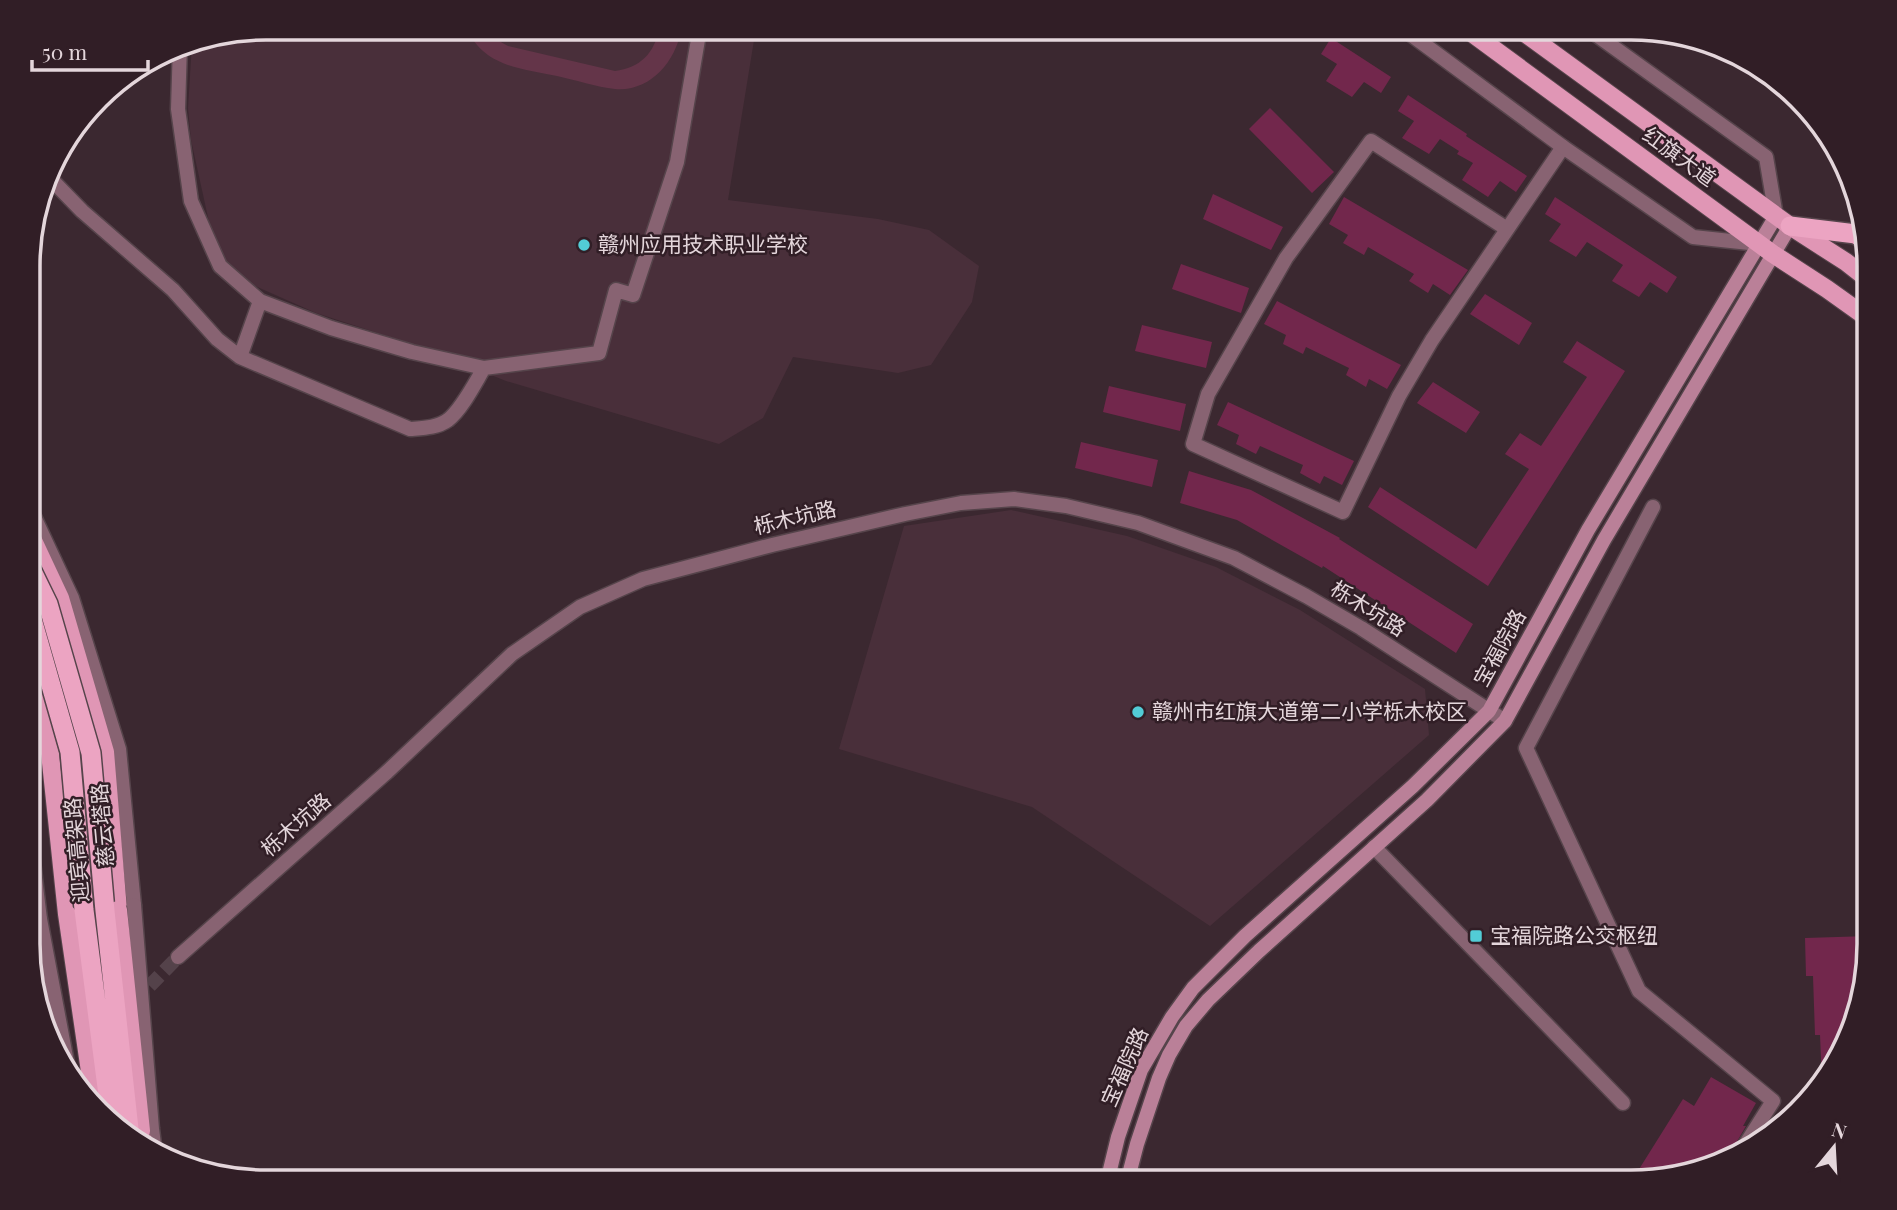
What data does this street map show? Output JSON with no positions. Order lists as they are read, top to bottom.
{
  "streets": {
    "highway": ["迎宾高架路"],
    "main road": ["红旗大道", "宝福院路", "慈云塔路"],
    "street": ["栎木坑路"]
  },
  "crossings": [
    ["红旗大道", "宝福院路"],
    ["栎木坑路", "宝福院路"]
  ],
  "places": {
    "other": ["赣州应用技术职业学校", "赣州市红旗大道第二小学栎木校区"],
    "transit": ["宝福院路公交枢纽"]
  },
  "scale_bar": "50 m",
  "north": "top"
}
